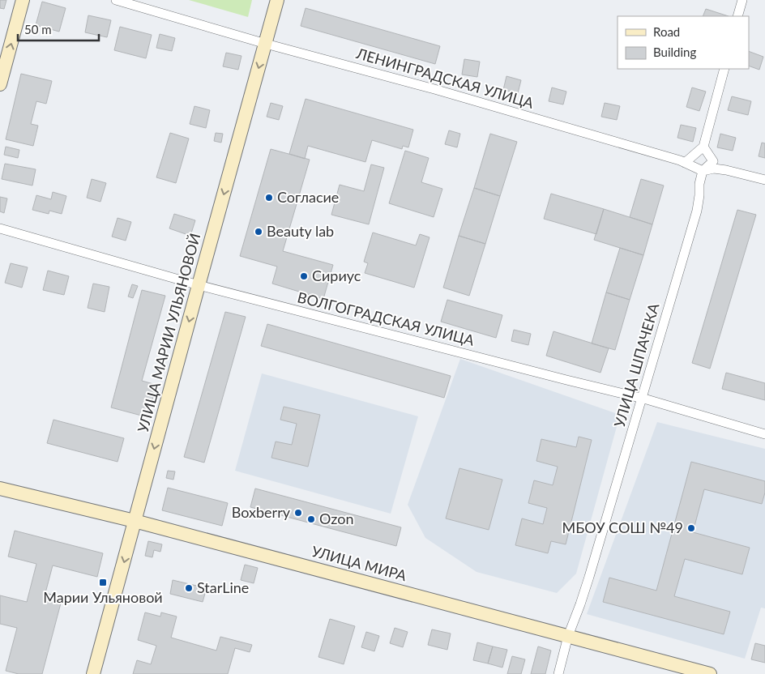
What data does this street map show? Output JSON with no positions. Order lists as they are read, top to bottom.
{
  "streets": {
    "street": [
      "ЛЕНИНГРАДСКАЯ УЛИЦА",
      "ВОЛГОГРАДСКАЯ УЛИЦА",
      "УЛИЦА МАРИИ УЛЬЯНОВОЙ",
      "УЛИЦА ШПАЧЕКА",
      "УЛИЦА МИРА"
    ]
  },
  "crossings": [
    ["ЛЕНИНГРАДСКАЯ УЛИЦА", "УЛИЦА МАРИИ УЛЬЯНОВОЙ"],
    ["ЛЕНИНГРАДСКАЯ УЛИЦА", "УЛИЦА ШПАЧЕКА"],
    ["ВОЛГОГРАДСКАЯ УЛИЦА", "УЛИЦА МАРИИ УЛЬЯНОВОЙ"],
    ["ВОЛГОГРАДСКАЯ УЛИЦА", "УЛИЦА ШПАЧЕКА"],
    ["УЛИЦА МАРИИ УЛЬЯНОВОЙ", "УЛИЦА МИРА"],
    ["УЛИЦА ШПАЧЕКА", "УЛИЦА МИРА"]
  ],
  "one_way": ["УЛИЦА МАРИИ УЛЬЯНОВОЙ"],
  "places": {
    "other": [
      "Согласие",
      "Beauty lab",
      "Сириус",
      "Boxberry",
      "Ozon",
      "МБОУ СОШ №49",
      "StarLine"
    ],
    "transit": ["Марии Ульяновой"]
  },
  "legend": ["Road", "Building"],
  "scale_bar": "50 m"
}
